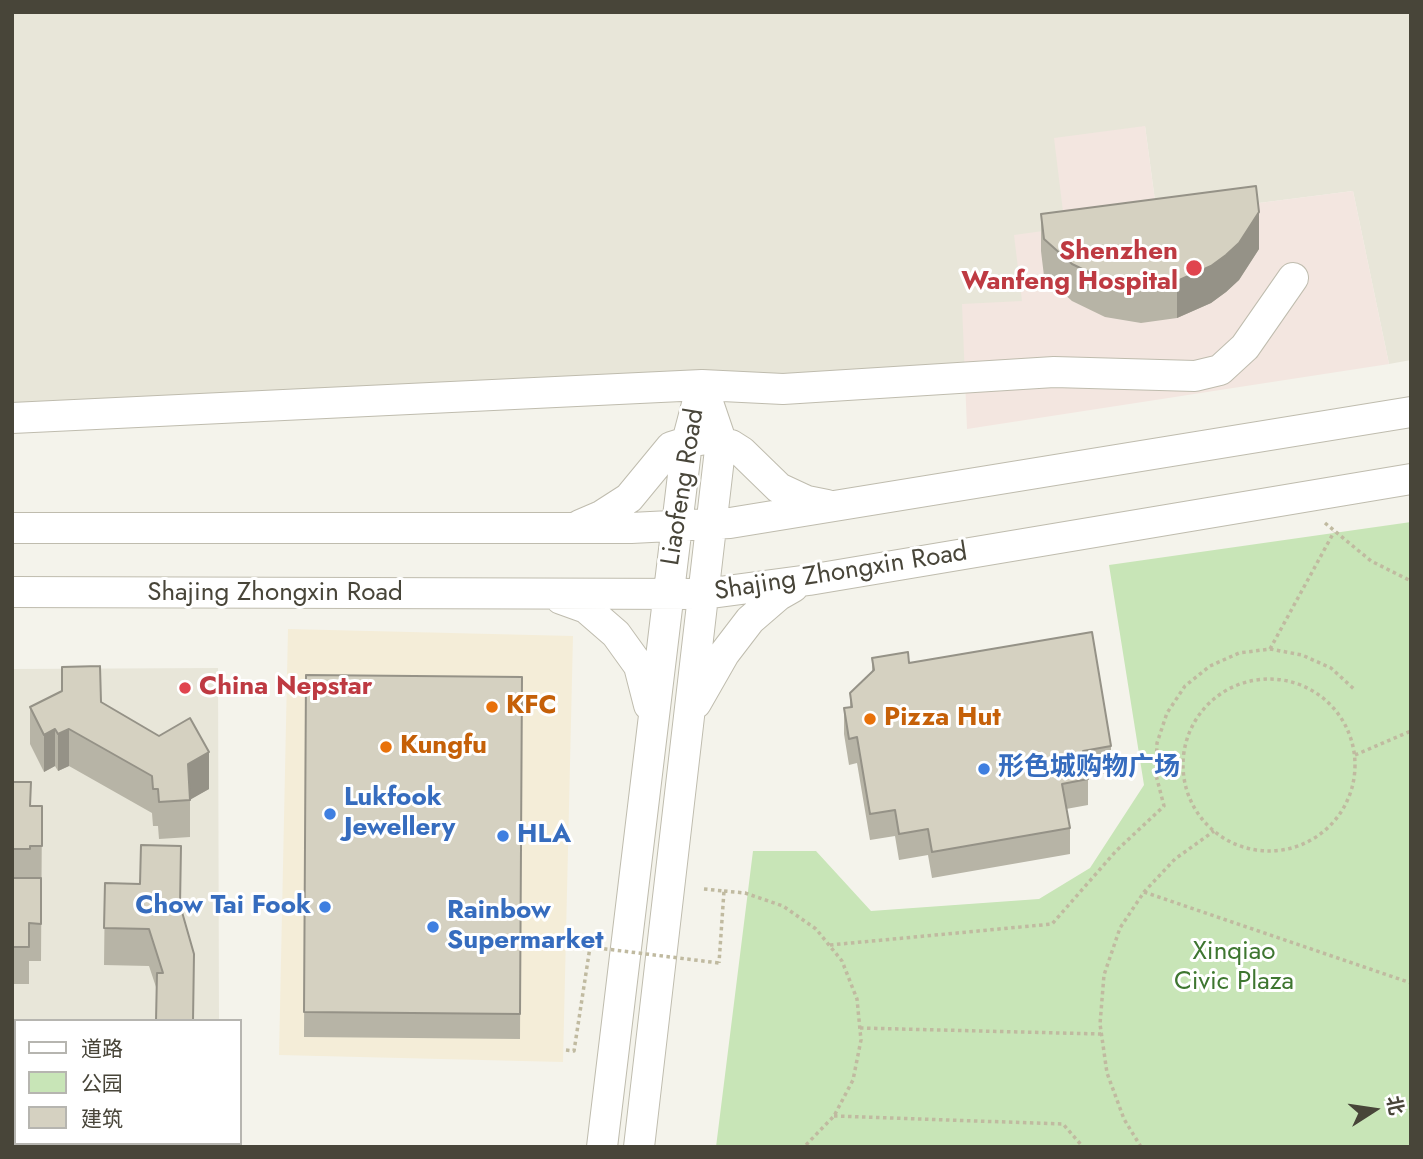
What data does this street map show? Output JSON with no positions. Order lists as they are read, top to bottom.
{
  "streets": {
    "street": ["Liaofeng Road", "Shajing Zhongxin Road"]
  },
  "crossings": [
    ["Liaofeng Road", "Shajing Zhongxin Road"]
  ],
  "parks": ["Xinqiao Civic Plaza"],
  "places": [
    "Shenzhen Wanfeng Hospital",
    "China Nepstar",
    "KFC",
    "Pizza Hut",
    "Kungfu",
    "形色城购物广场",
    "Lukfook Jewellery",
    "HLA",
    "Chow Tai Fook",
    "Rainbow Supermarket"
  ],
  "legend": ["道路", "公园", "建筑"],
  "north": "right"
}
